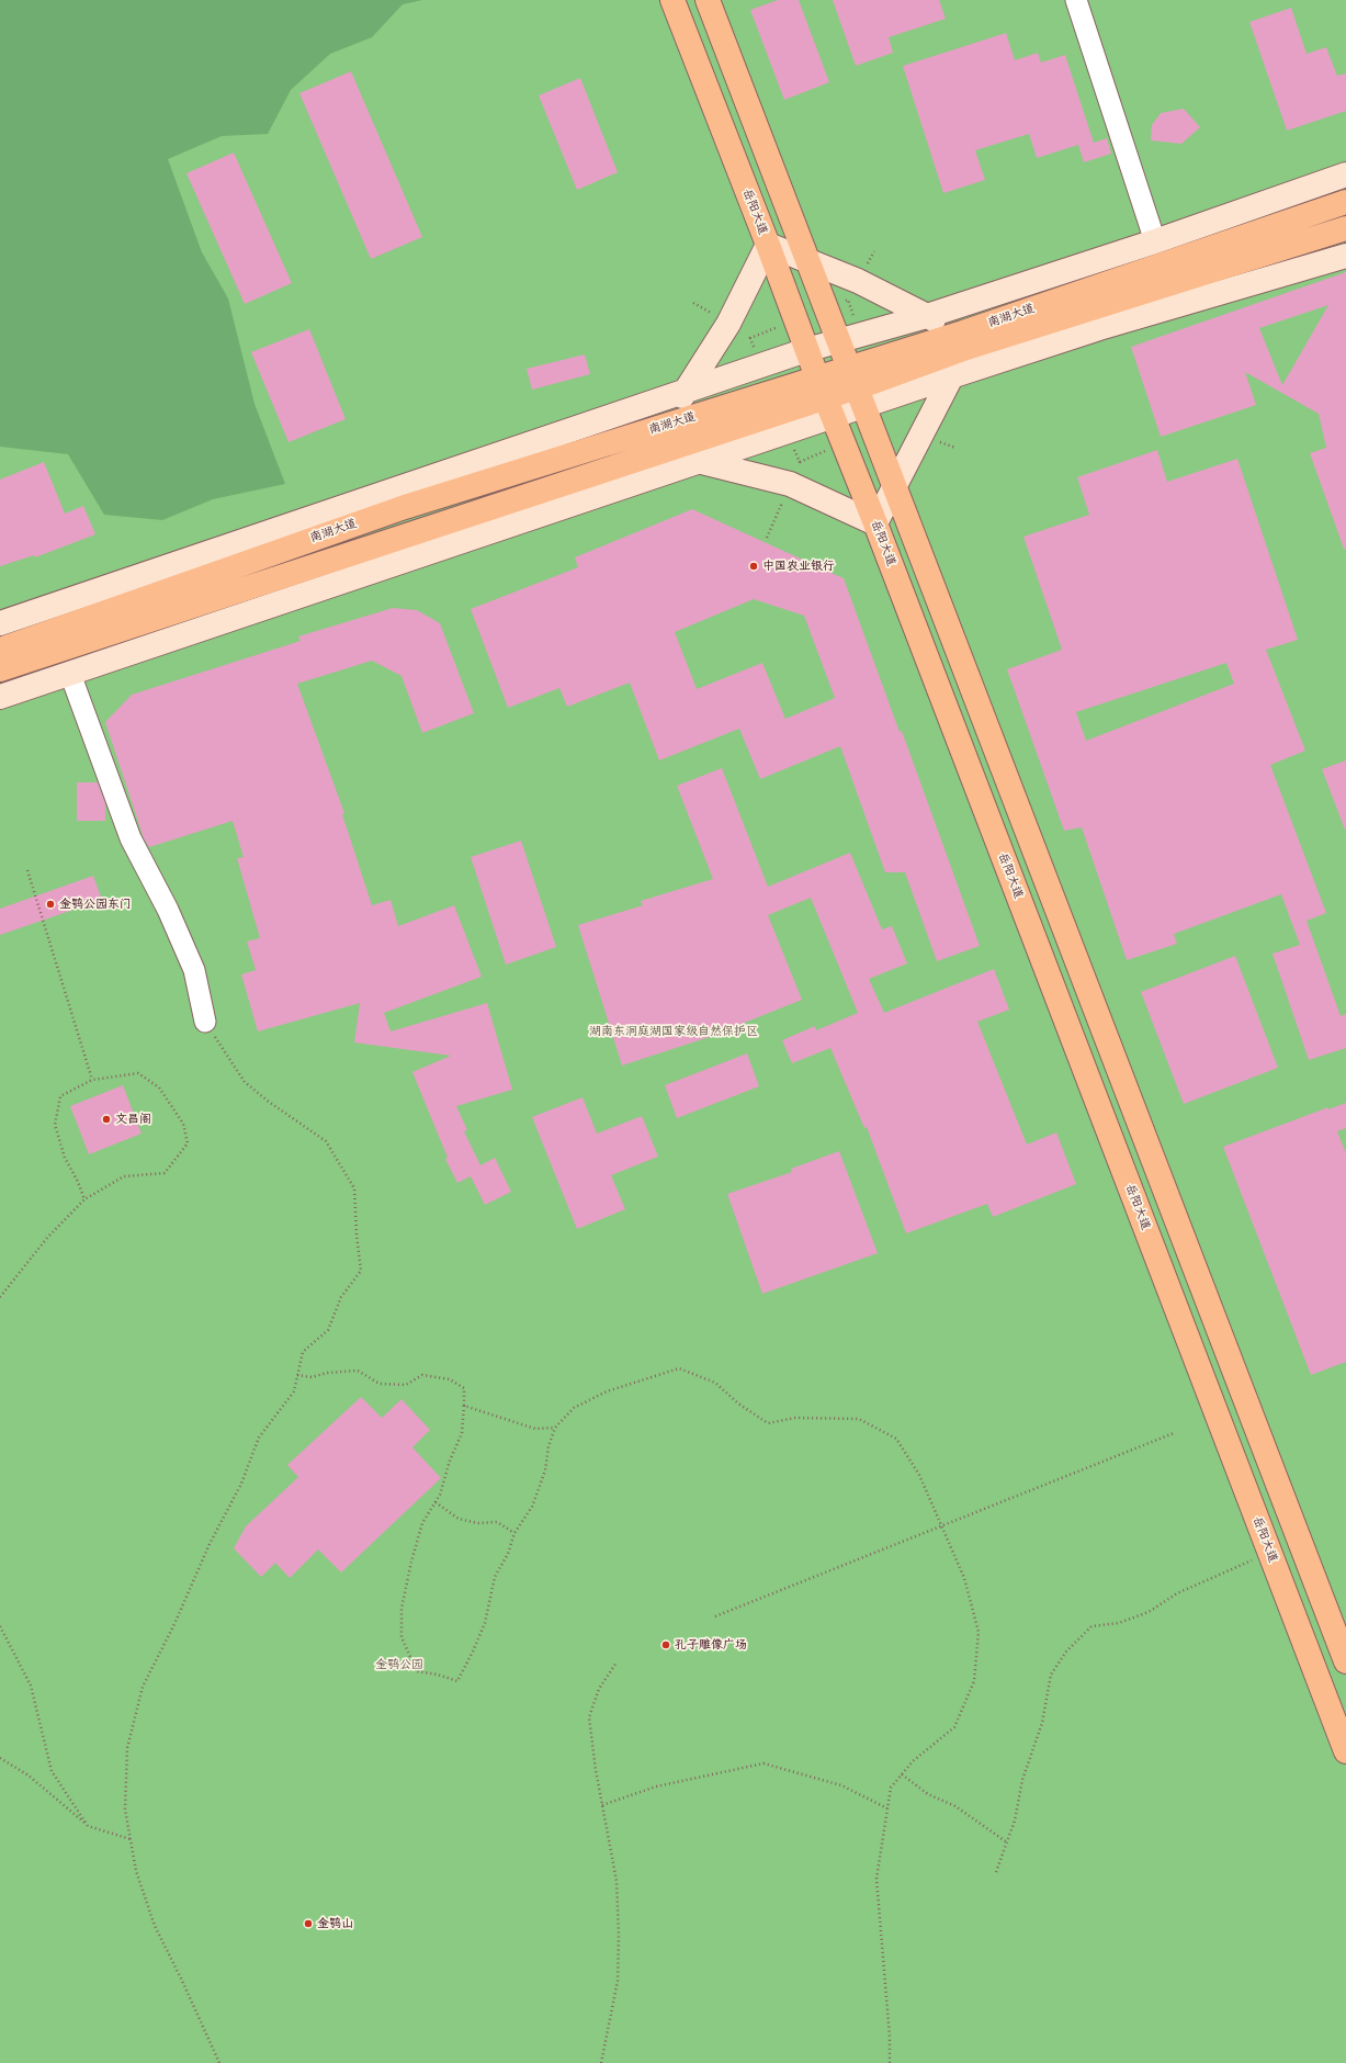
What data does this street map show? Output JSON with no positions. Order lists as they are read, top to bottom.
{
  "streets": {
    "main road": ["岳阳大道", "南湖大道"]
  },
  "crossings": [
    ["岳阳大道", "南湖大道"]
  ],
  "parks": ["湖南东洞庭湖国家级自然保护区", "金鹗公园"],
  "places": [
    "中国农业银行",
    "金鹗公园东门",
    "文昌阁",
    "孔子雕像广场",
    "金鹗山"
  ]
}
